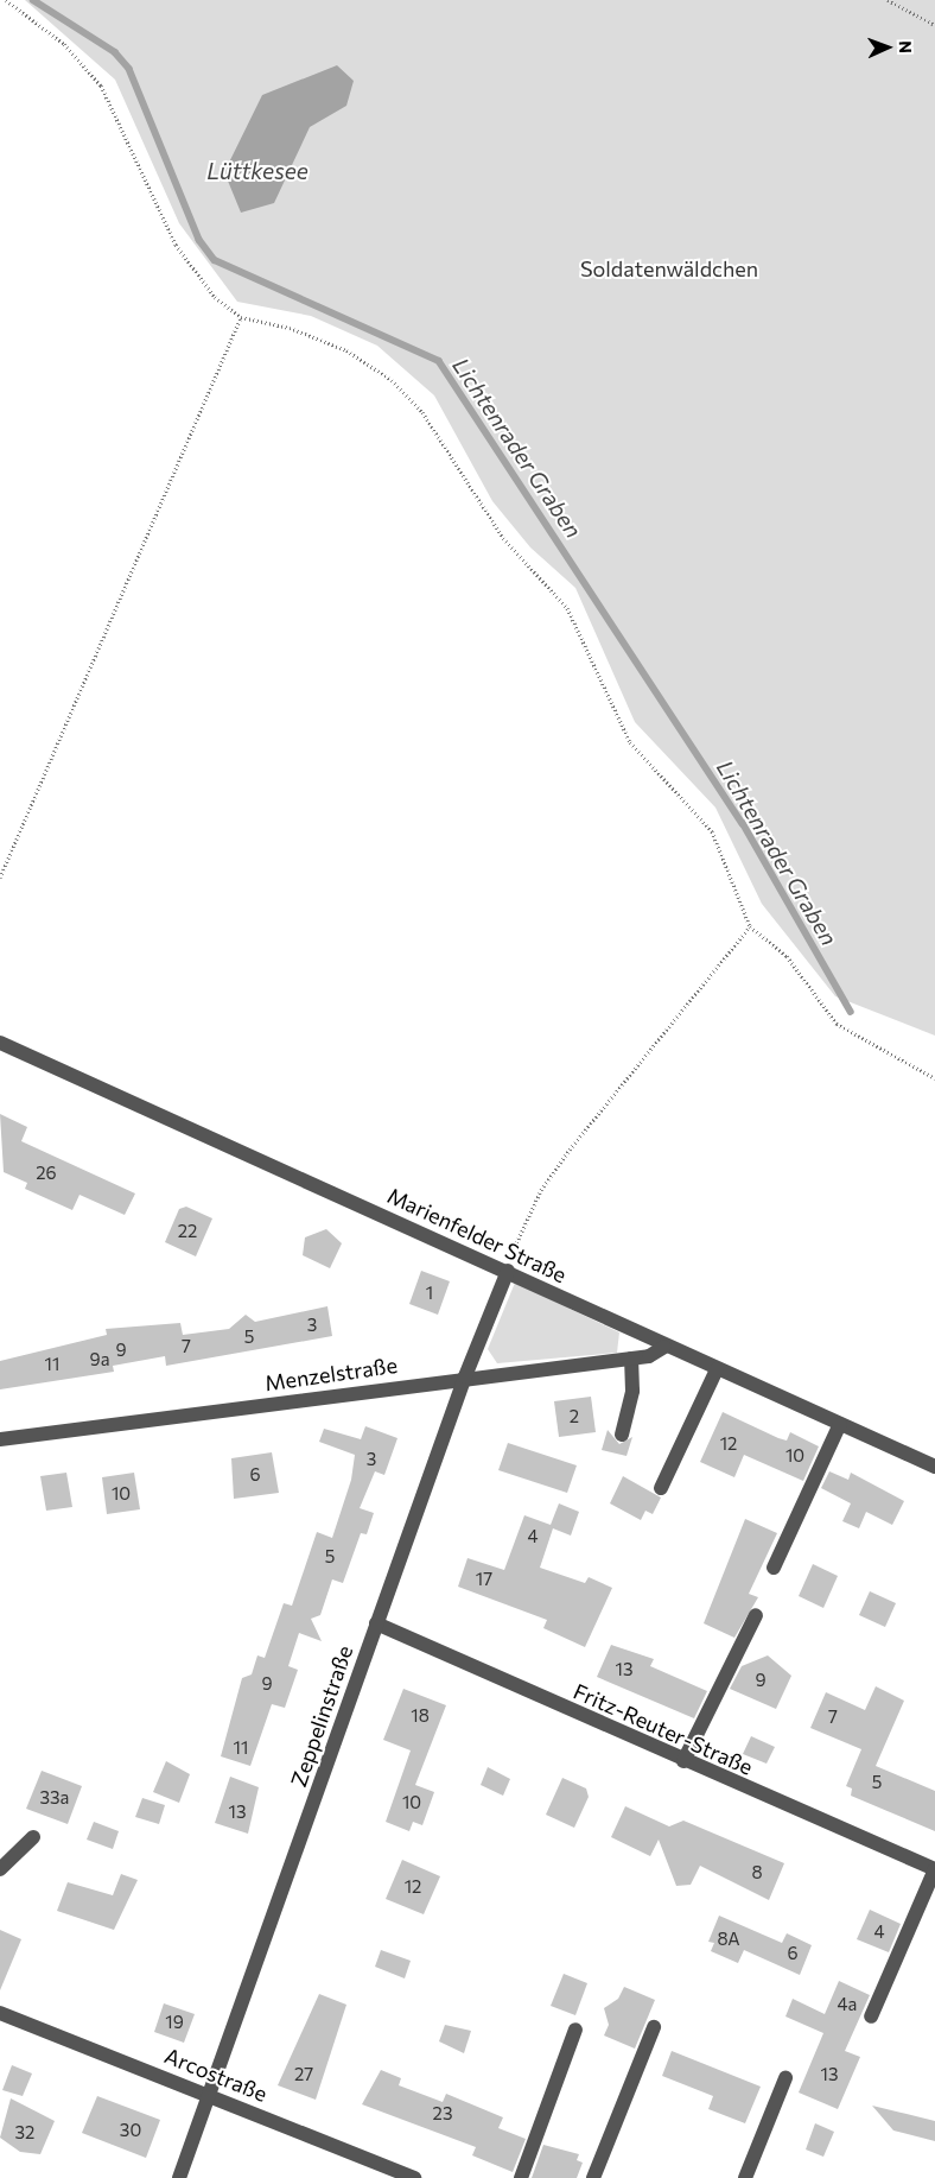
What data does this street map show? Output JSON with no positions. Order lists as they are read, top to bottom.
{
  "streets": {
    "street": [
      "Marienfelder Straße",
      "Menzelstraße",
      "Zeppelinstraße",
      "Fritz-Reuter-Straße",
      "Arcostraße"
    ]
  },
  "crossings": [
    ["Marienfelder Straße", "Menzelstraße"],
    ["Marienfelder Straße", "Zeppelinstraße"],
    ["Menzelstraße", "Zeppelinstraße"],
    ["Zeppelinstraße", "Fritz-Reuter-Straße"],
    ["Zeppelinstraße", "Arcostraße"]
  ],
  "water": ["Lüttkesee", "Lichtenrader Graben"],
  "parks": ["Soldatenwäldchen"],
  "house_numbers": [
    "26",
    "22",
    "1",
    "3",
    "5",
    "7",
    "9",
    "9a",
    "11",
    "2",
    "12",
    "10",
    "3",
    "6",
    "10",
    "4",
    "5",
    "17",
    "13",
    "9",
    "9",
    "18",
    "7",
    "11",
    "5",
    "33a",
    "10",
    "13",
    "8",
    "12",
    "4",
    "8A",
    "6",
    "4a",
    "19",
    "27",
    "13",
    "23",
    "30",
    "32"
  ],
  "north": "right"
}
